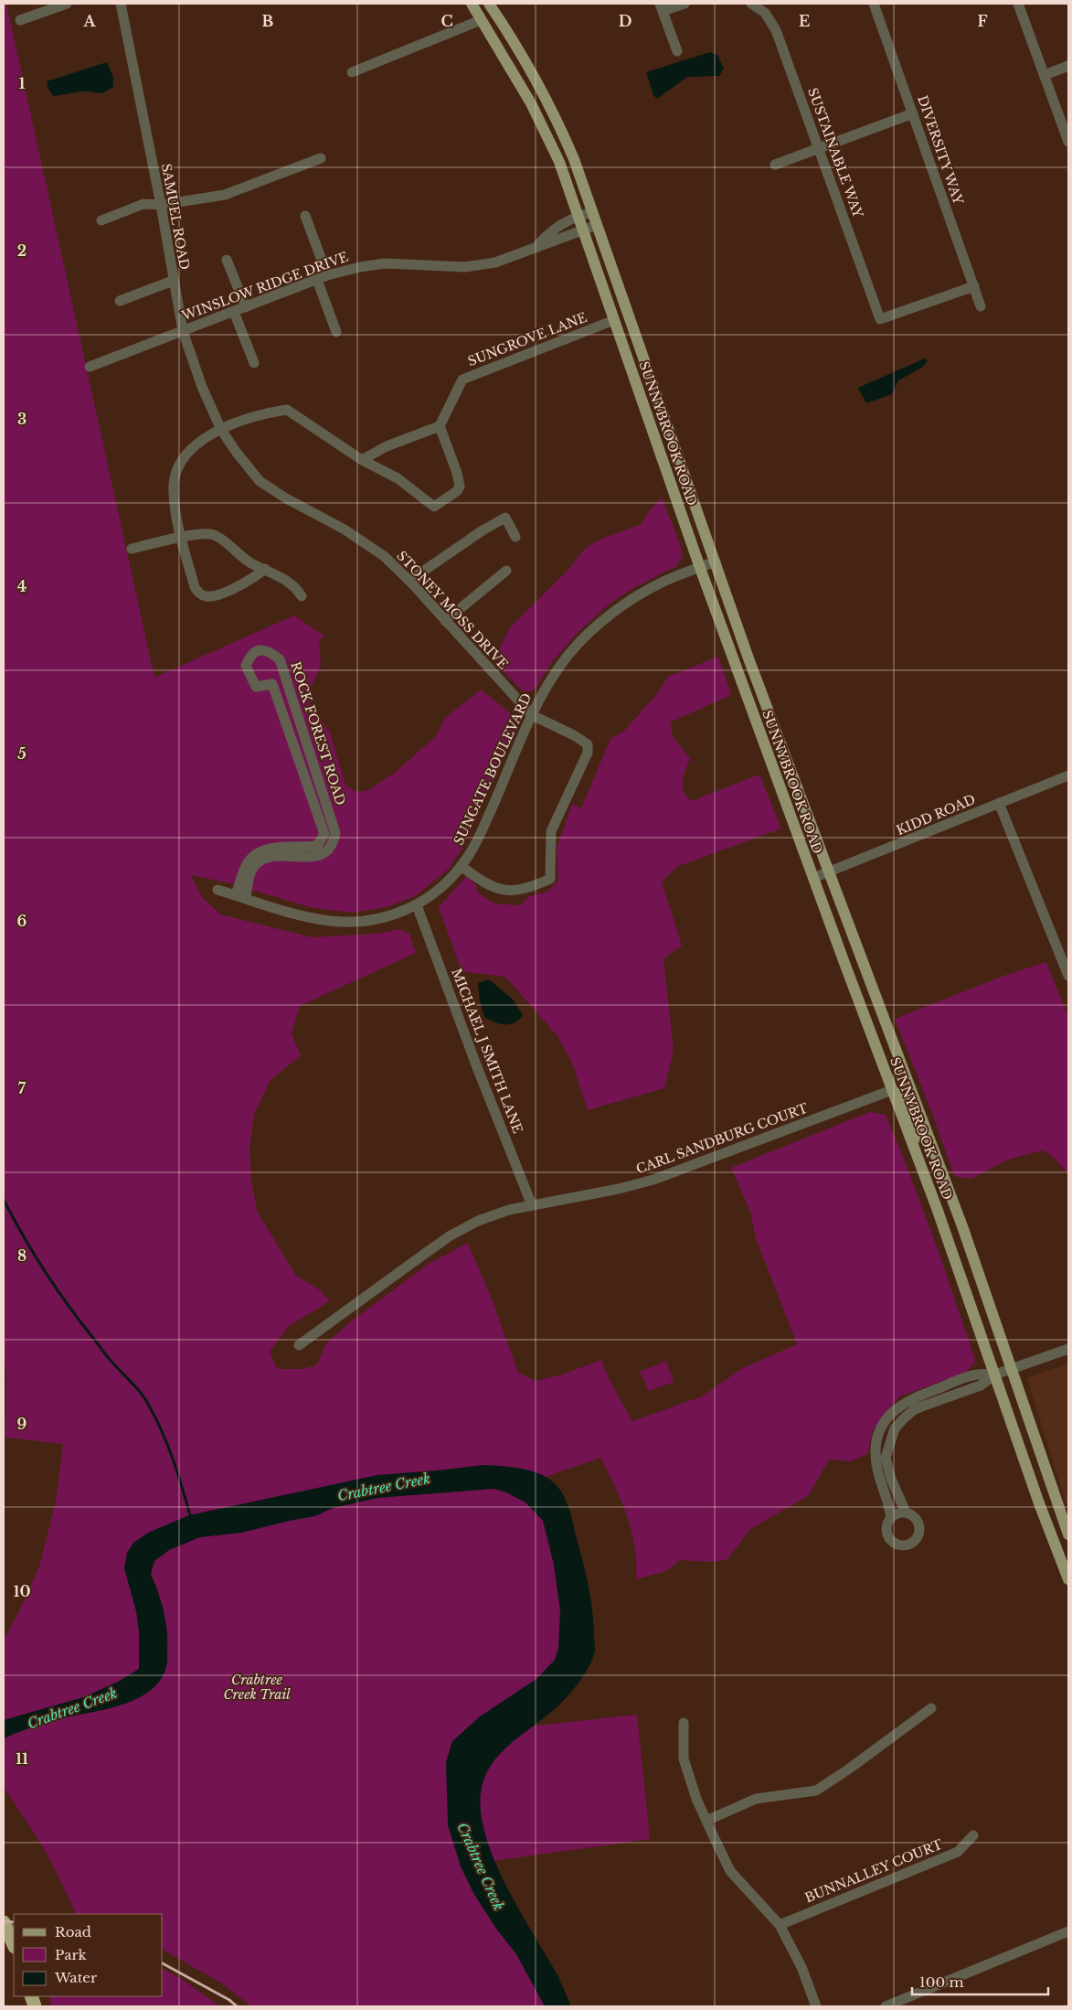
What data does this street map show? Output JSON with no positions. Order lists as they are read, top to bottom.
{
  "streets": {
    "main road": ["SUNNYBROOK ROAD"],
    "street": [
      "DIVERSITY WAY",
      "SUSTAINABLE WAY",
      "SAMUEL ROAD",
      "WINSLOW RIDGE DRIVE",
      "SUNGROVE LANE",
      "STONEY MOSS DRIVE",
      "ROCK FOREST ROAD",
      "SUNGATE BOULEVARD",
      "KIDD ROAD",
      "MICHAEL J SMITH LANE",
      "CARL SANDBURG COURT",
      "BUNNALLEY COURT"
    ]
  },
  "crossings": [
    ["DIVERSITY WAY", "SUSTAINABLE WAY"],
    ["SAMUEL ROAD", "WINSLOW RIDGE DRIVE"],
    ["SAMUEL ROAD", "STONEY MOSS DRIVE"],
    ["WINSLOW RIDGE DRIVE", "SUNNYBROOK ROAD"],
    ["SUNGROVE LANE", "SUNNYBROOK ROAD"],
    ["SUNNYBROOK ROAD", "SUNGATE BOULEVARD"],
    ["SUNNYBROOK ROAD", "KIDD ROAD"],
    ["SUNNYBROOK ROAD", "CARL SANDBURG COURT"],
    ["STONEY MOSS DRIVE", "SUNGATE BOULEVARD"],
    ["ROCK FOREST ROAD", "SUNGATE BOULEVARD"],
    ["SUNGATE BOULEVARD", "MICHAEL J SMITH LANE"],
    ["MICHAEL J SMITH LANE", "CARL SANDBURG COURT"]
  ],
  "water": ["Crabtree Creek"],
  "parks": ["Crabtree Creek Trail"],
  "legend": ["Road", "Park", "Water"],
  "scale_bar": "100 m",
  "grid": {
    "columns": [
      "A",
      "B",
      "C",
      "D",
      "E",
      "F"
    ],
    "rows": [
      "1",
      "2",
      "3",
      "4",
      "5",
      "6",
      "7",
      "8",
      "9",
      "10",
      "11"
    ]
  }
}
